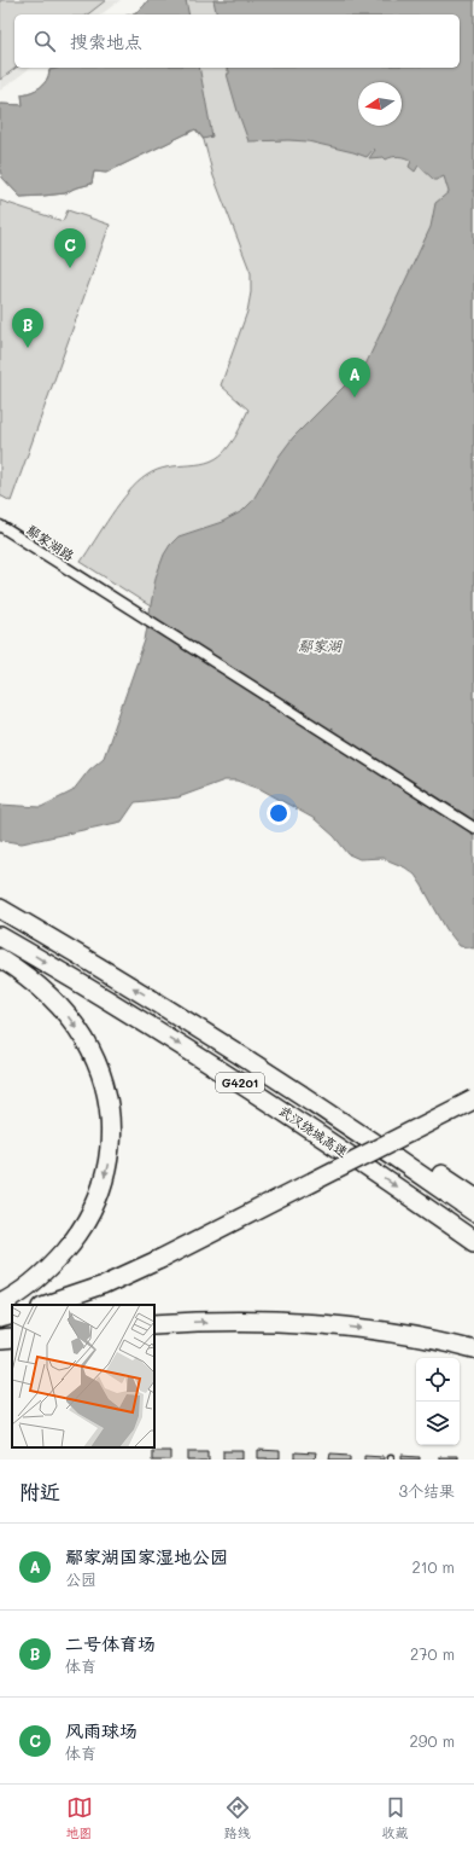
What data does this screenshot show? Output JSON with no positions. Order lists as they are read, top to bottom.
{
  "streets": {
    "highway": ["G4201", "武汉绕城高速"],
    "street": ["鄢家湖路"]
  },
  "water": ["鄢家湖"],
  "north": "left",
  "page": {
    "search": "搜索地点",
    "pins": ["C", "B", "A"],
    "heading": ["附近", "3个结果"],
    "list": [
      {
        "mark": "A",
        "name": "鄢家湖国家湿地公园",
        "note": "公园",
        "value": "210 m"
      },
      {
        "mark": "B",
        "name": "二号体育场",
        "note": "体育",
        "value": "270 m"
      },
      {
        "mark": "C",
        "name": "风雨球场",
        "note": "体育",
        "value": "290 m"
      }
    ],
    "nav": ["地图", "路线", "收藏"]
  }
}
